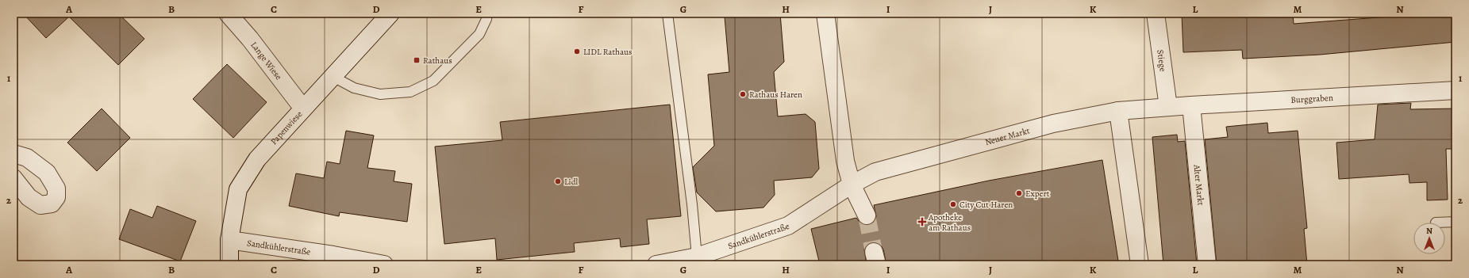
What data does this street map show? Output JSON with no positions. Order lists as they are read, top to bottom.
{
  "streets": {
    "street": [
      "Lange Wiese",
      "Stiege",
      "Burggraben",
      "Papenwiese",
      "Neuer Markt",
      "Alter Markt",
      "Sandkühlerstraße"
    ]
  },
  "crossings": [
    ["Lange Wiese", "Papenwiese"],
    ["Stiege", "Burggraben"],
    ["Stiege", "Neuer Markt"],
    ["Burggraben", "Neuer Markt"],
    ["Burggraben", "Alter Markt"],
    ["Papenwiese", "Sandkühlerstraße"],
    ["Neuer Markt", "Sandkühlerstraße"]
  ],
  "places": {
    "other": [
      "LIDL Rathaus",
      "Rathaus Haren",
      "Lidl",
      "Expert",
      "City Cut Haren"
    ],
    "transit": ["Rathaus"],
    "health": ["Apotheke am Rathaus"]
  },
  "north": "top",
  "grid": {
    "columns": [
      "A",
      "B",
      "C",
      "D",
      "E",
      "F",
      "G",
      "H",
      "I",
      "J",
      "K",
      "L",
      "M",
      "N"
    ],
    "rows": ["1", "2"]
  }
}
